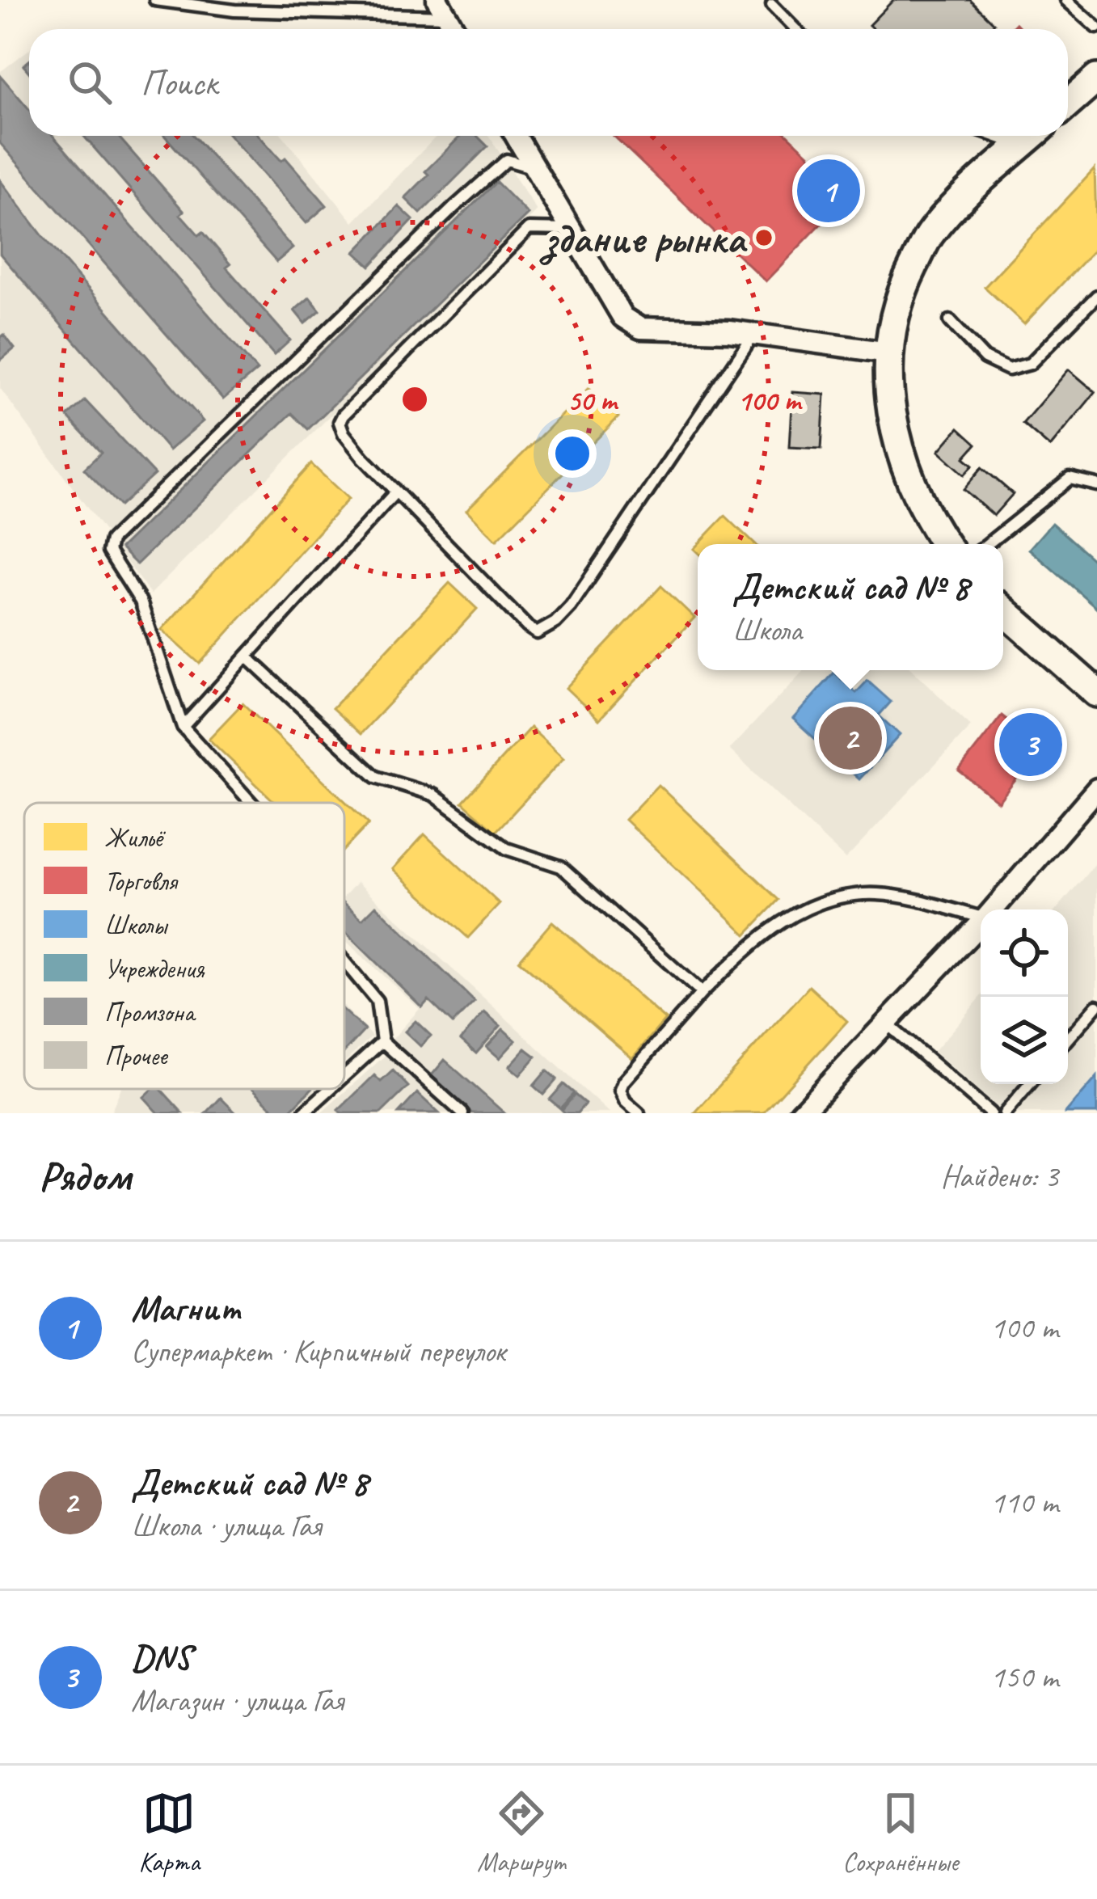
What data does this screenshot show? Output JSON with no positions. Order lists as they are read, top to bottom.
{
  "places": ["здание рынка"],
  "legend": [
    "Жильё",
    "Торговля",
    "Школы",
    "Учреждения",
    "Промзона",
    "Прочее"
  ],
  "page": {
    "search": "Поиск",
    "pins": ["1", "2", "3"],
    "popup": ["Детский сад № 8", "Школа"],
    "heading": ["Рядом", "Найдено: 3"],
    "list": [
      {
        "mark": "1",
        "name": "Магнит",
        "note": "Супермаркет · Кирпичный переулок",
        "value": "100 m"
      },
      {
        "mark": "2",
        "name": "Детский сад № 8",
        "note": "Школа · улица Гая",
        "value": "110 m"
      },
      {
        "mark": "3",
        "name": "DNS",
        "note": "Магазин · улица Гая",
        "value": "150 m"
      }
    ],
    "nav": ["Карта", "Маршрут", "Сохранённые"]
  },
  "rings": ["50 m", "100 m"]
}
